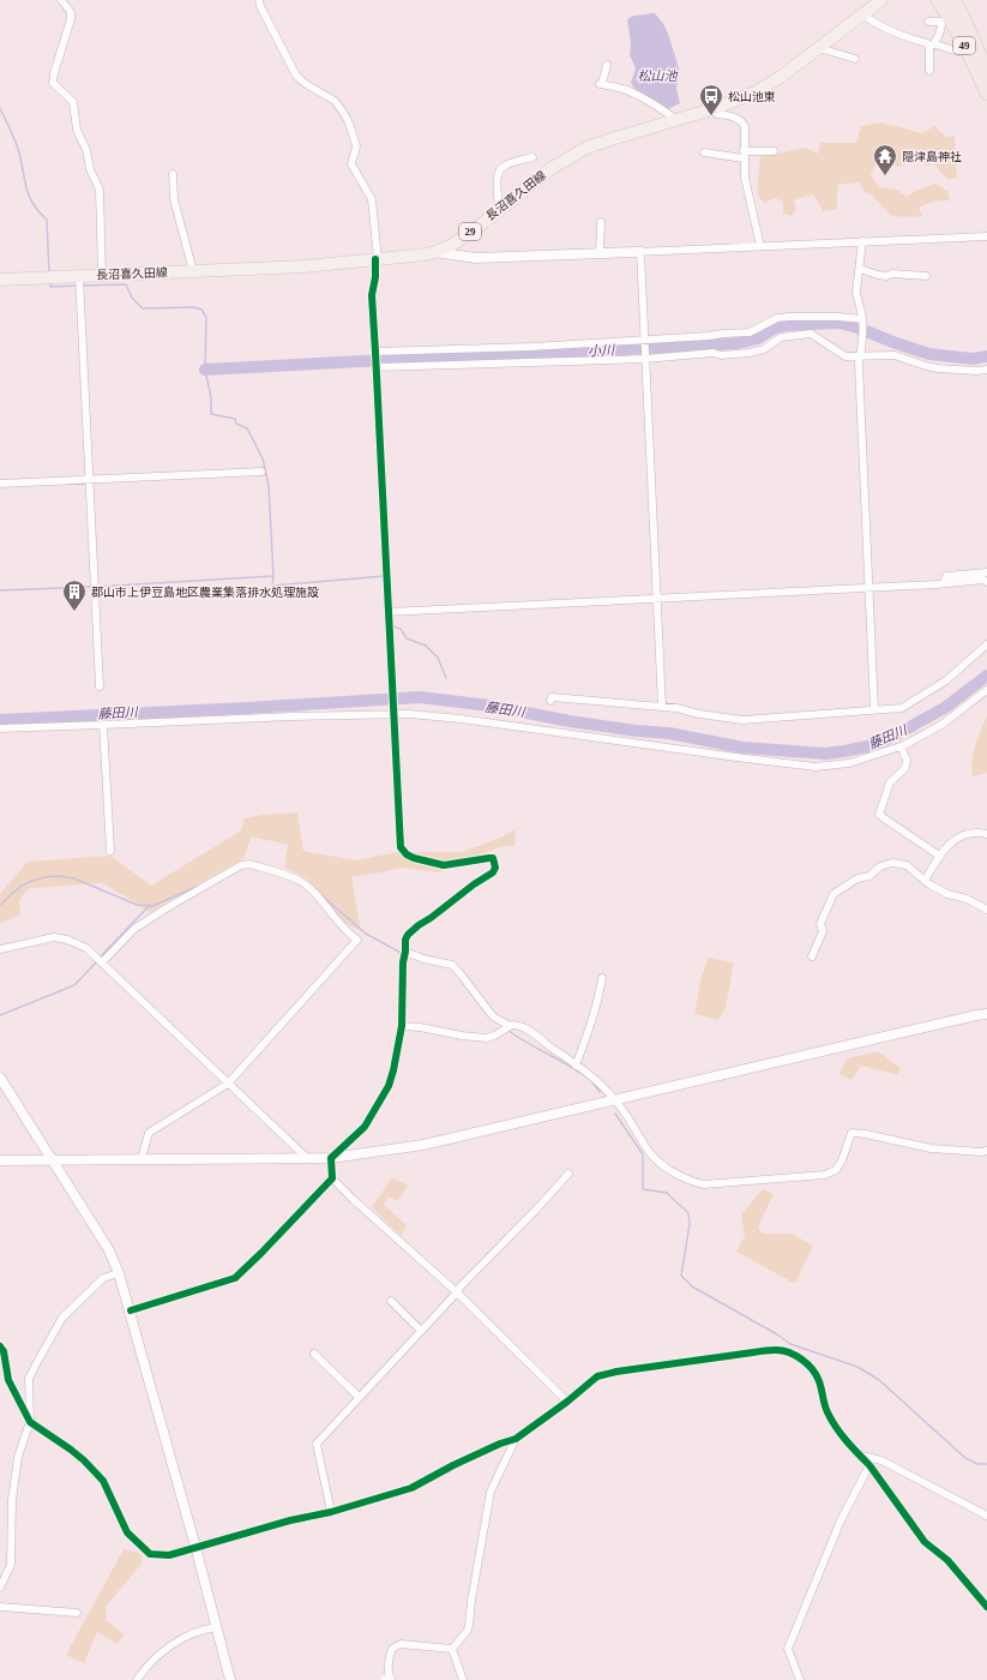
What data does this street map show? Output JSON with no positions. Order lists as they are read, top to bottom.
{
  "streets": {
    "highway": ["49"],
    "main road": ["長沼喜久田線", "29"]
  },
  "water": ["松山池", "小川", "藤田川"],
  "places": {
    "bus stop": ["松山池東"],
    "temple": ["隠津島神社"],
    "building": ["郡山市上伊豆島地区農業集落排水処理施設"]
  }
}
